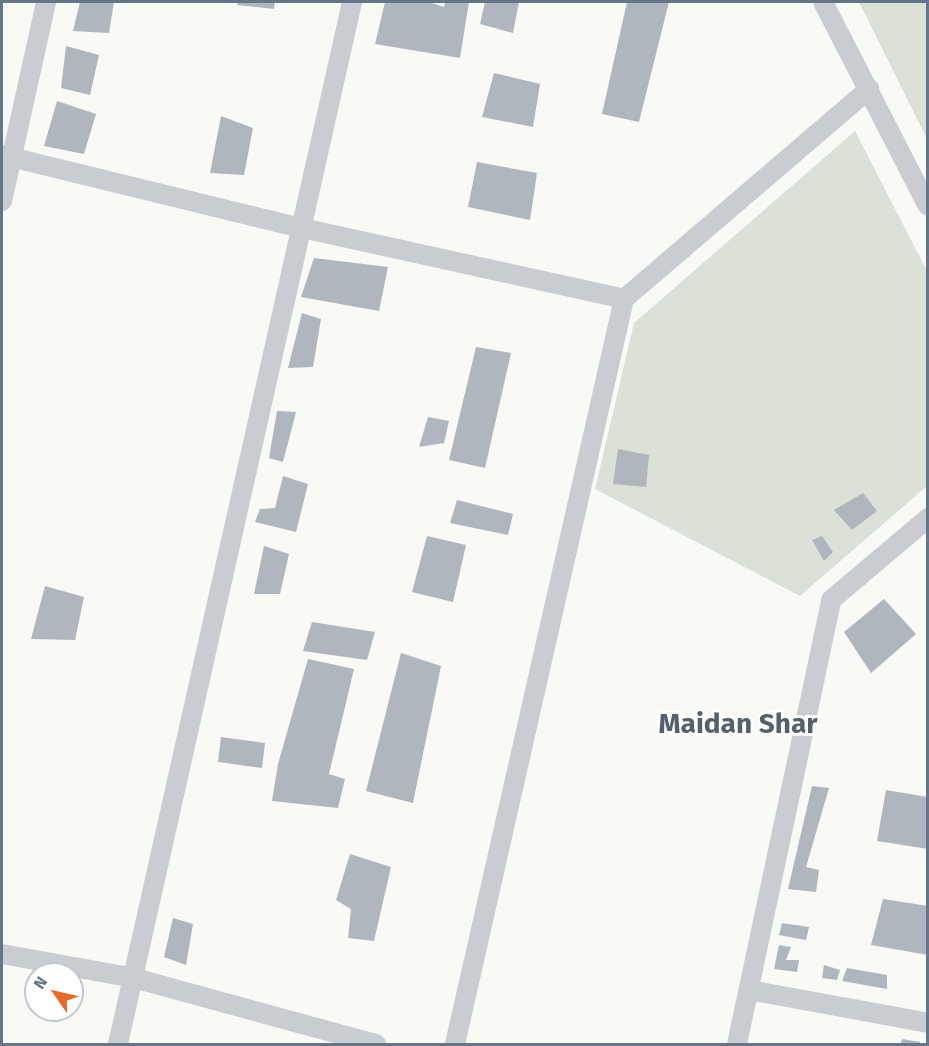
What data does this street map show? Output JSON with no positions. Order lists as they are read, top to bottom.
{
  "districts": ["Maidan Shar"],
  "north": "top left"
}
